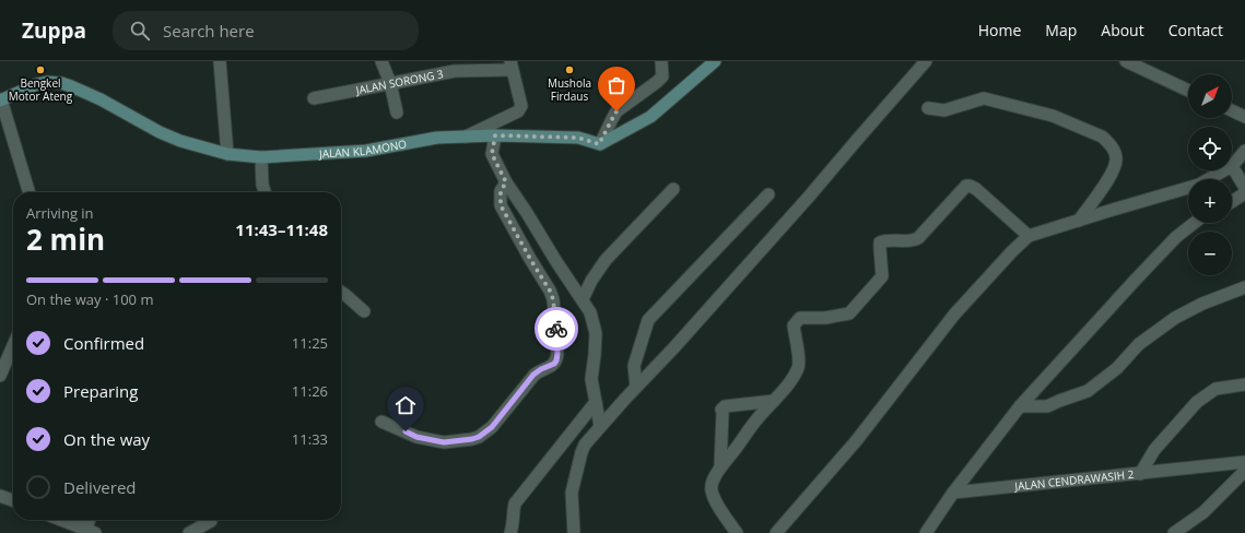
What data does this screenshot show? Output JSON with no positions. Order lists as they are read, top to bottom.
{
  "streets": {
    "main road": ["JALAN KLAMONO"],
    "street": ["JALAN SORONG 3", "JALAN CENDRAWASIH 2"]
  },
  "places": ["Bengkel Motor Ateng", "Mushola Firdaus"],
  "north": "top right",
  "page": {
    "header": "Zuppa",
    "search": "Search here",
    "nav": [
      "Home",
      "Map",
      "About",
      "Contact"
    ],
    "map_buttons": ["+", "−"],
    "heading": ["2 min", "Arriving in", "11:43–11:48"],
    "bar": "On the way · 100 m",
    "list": [
      ["Confirmed", "11:25"],
      ["Preparing", "11:26"],
      ["On the way", "11:33"],
      "Delivered"
    ]
  }
}
